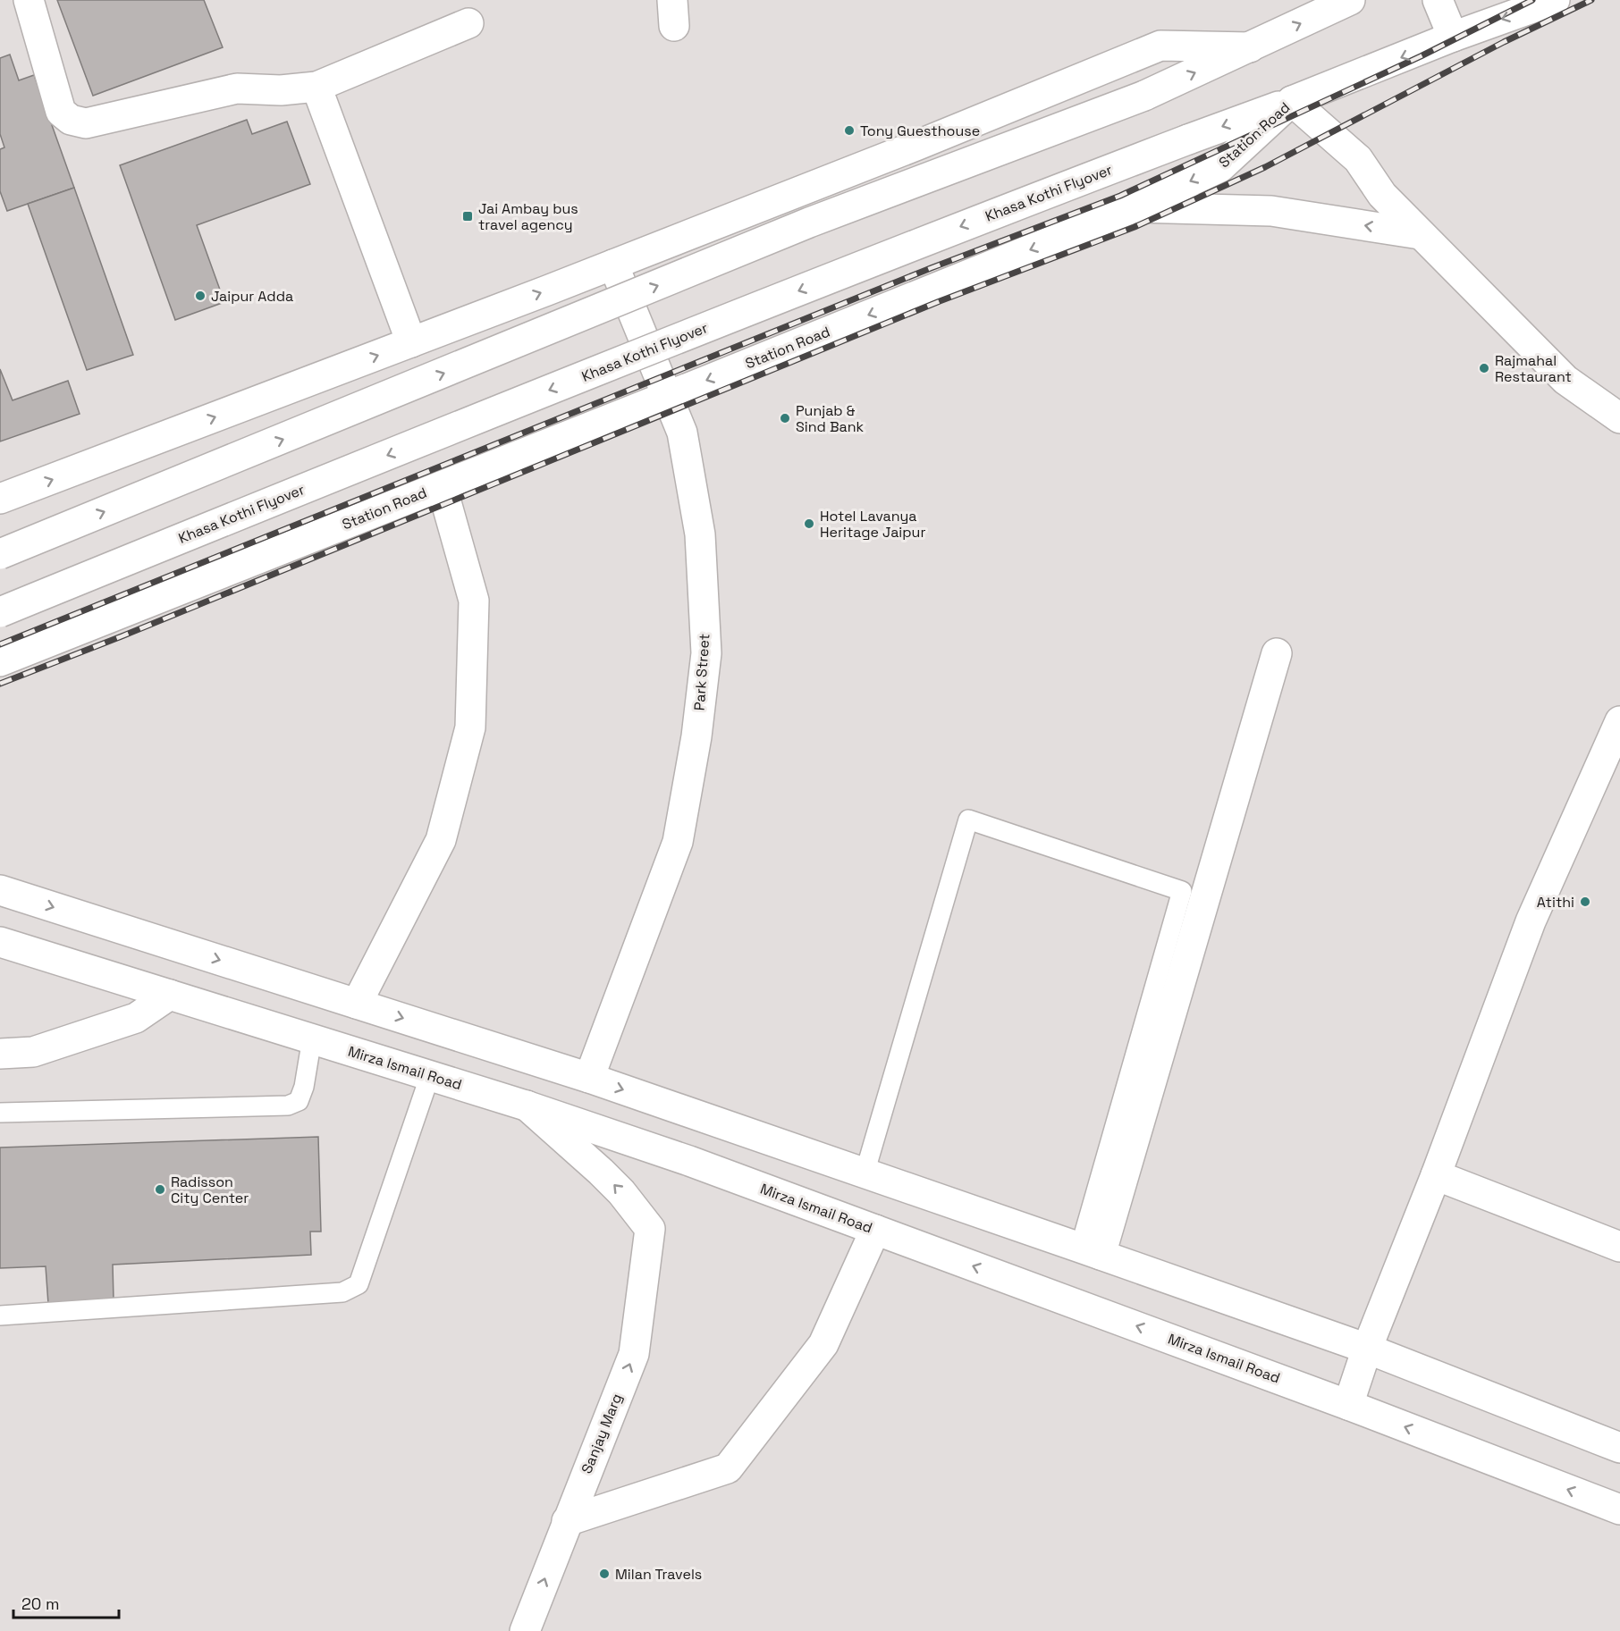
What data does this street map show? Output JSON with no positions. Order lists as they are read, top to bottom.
{
  "streets": {
    "main road": [
      "Station Road",
      "Khasa Kothi Flyover",
      "Park Street",
      "Mirza Ismail Road",
      "Sanjay Marg"
    ]
  },
  "crossings": [
    ["Station Road", "Khasa Kothi Flyover"],
    ["Station Road", "Park Street"],
    ["Mirza Ismail Road", "Sanjay Marg"]
  ],
  "one_way": ["Sanjay Marg"],
  "places": {
    "other": [
      "Tony Guesthouse",
      "Jaipur Adda",
      "Rajmahal Restaurant",
      "Punjab & Sind Bank",
      "Hotel Lavanya Heritage Jaipur",
      "Atithi",
      "Radisson City Center",
      "Milan Travels"
    ],
    "transit": ["Jai Ambay bus travel agency"]
  },
  "scale_bar": "20 m"
}
